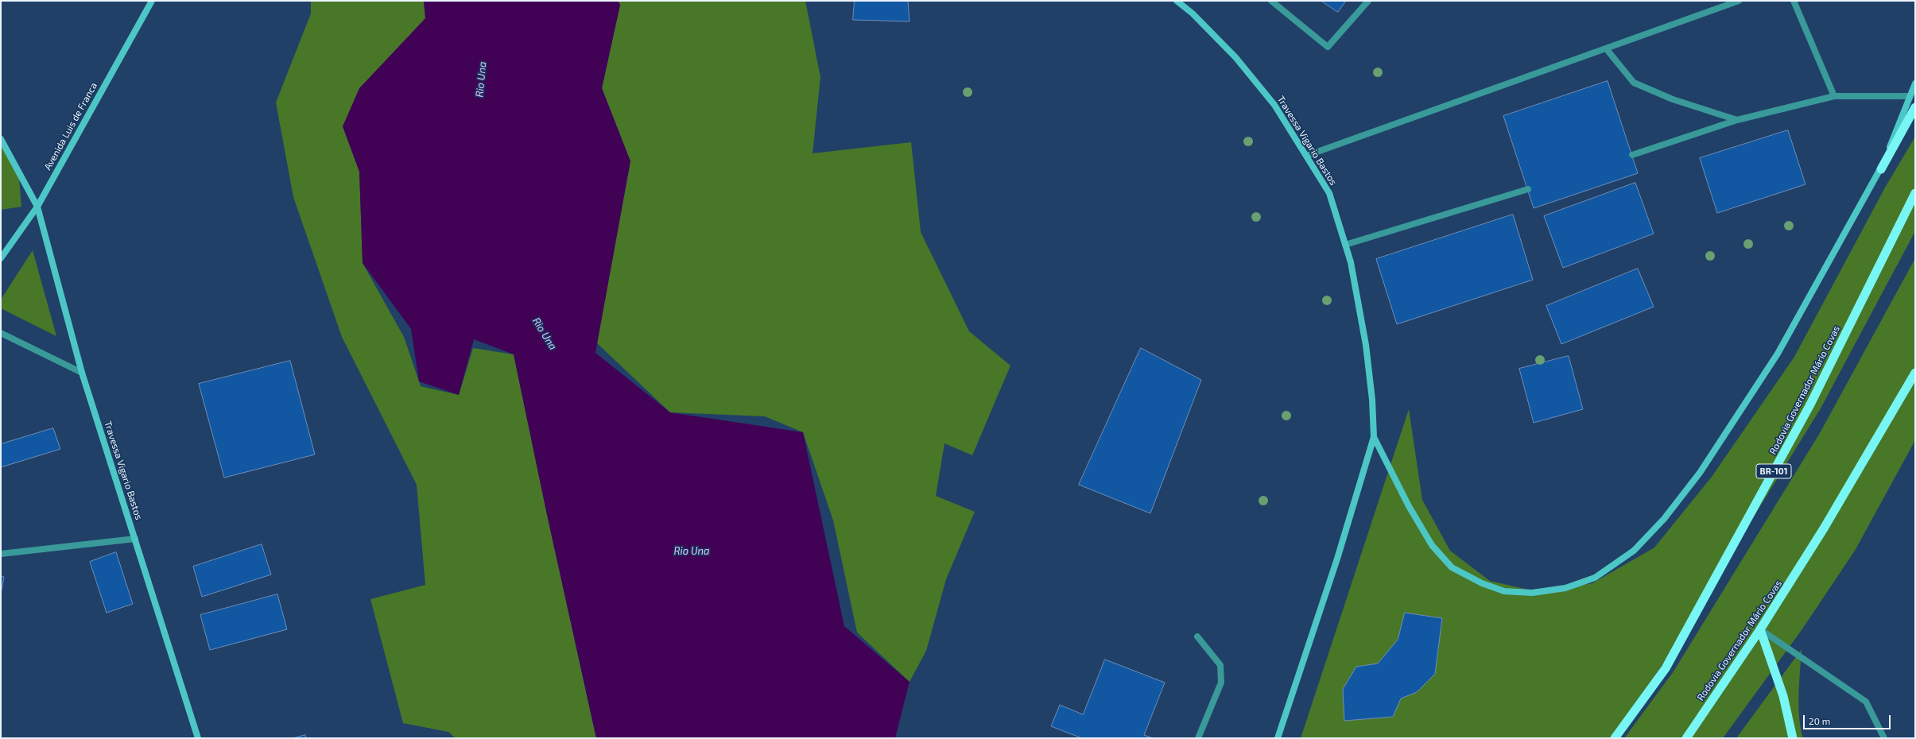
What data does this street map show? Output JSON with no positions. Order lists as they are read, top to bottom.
{
  "streets": {
    "highway": ["Rodovia Governador Mário Covas", "BR-101"],
    "main road": ["Avenida Luis de Franca", "Travessa Vigario Bastos"]
  },
  "crossings": [
    ["Avenida Luis de Franca", "Travessa Vigario Bastos"]
  ],
  "water": ["Rio Una"],
  "scale_bar": "20 m"
}
